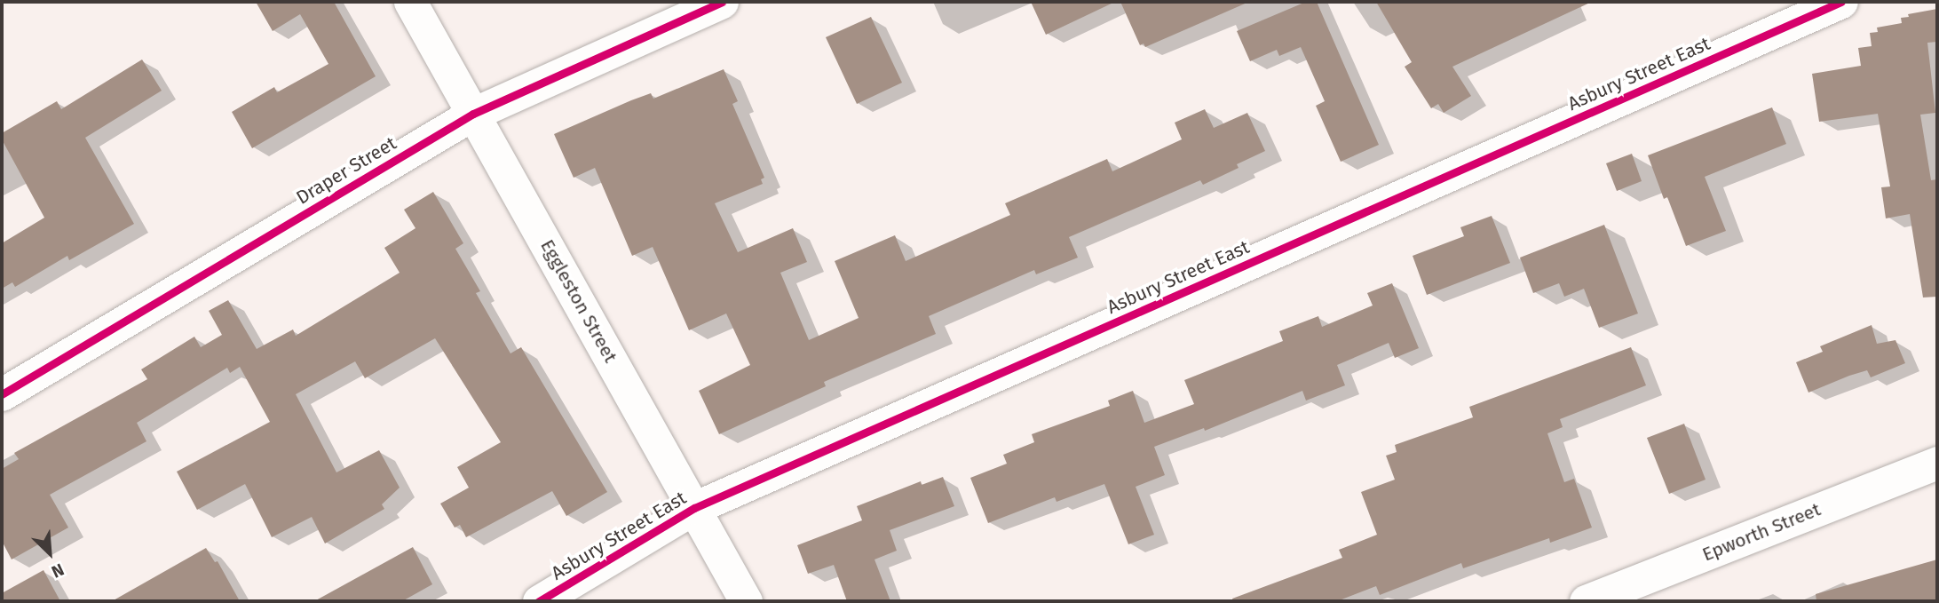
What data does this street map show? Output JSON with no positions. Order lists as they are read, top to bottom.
{
  "streets": {
    "street": [
      "Asbury Street East",
      "Draper Street",
      "Eggleston Street",
      "Epworth Street"
    ]
  },
  "crossings": [
    ["Asbury Street East", "Eggleston Street"],
    ["Draper Street", "Eggleston Street"]
  ],
  "north": "bottom right"
}
